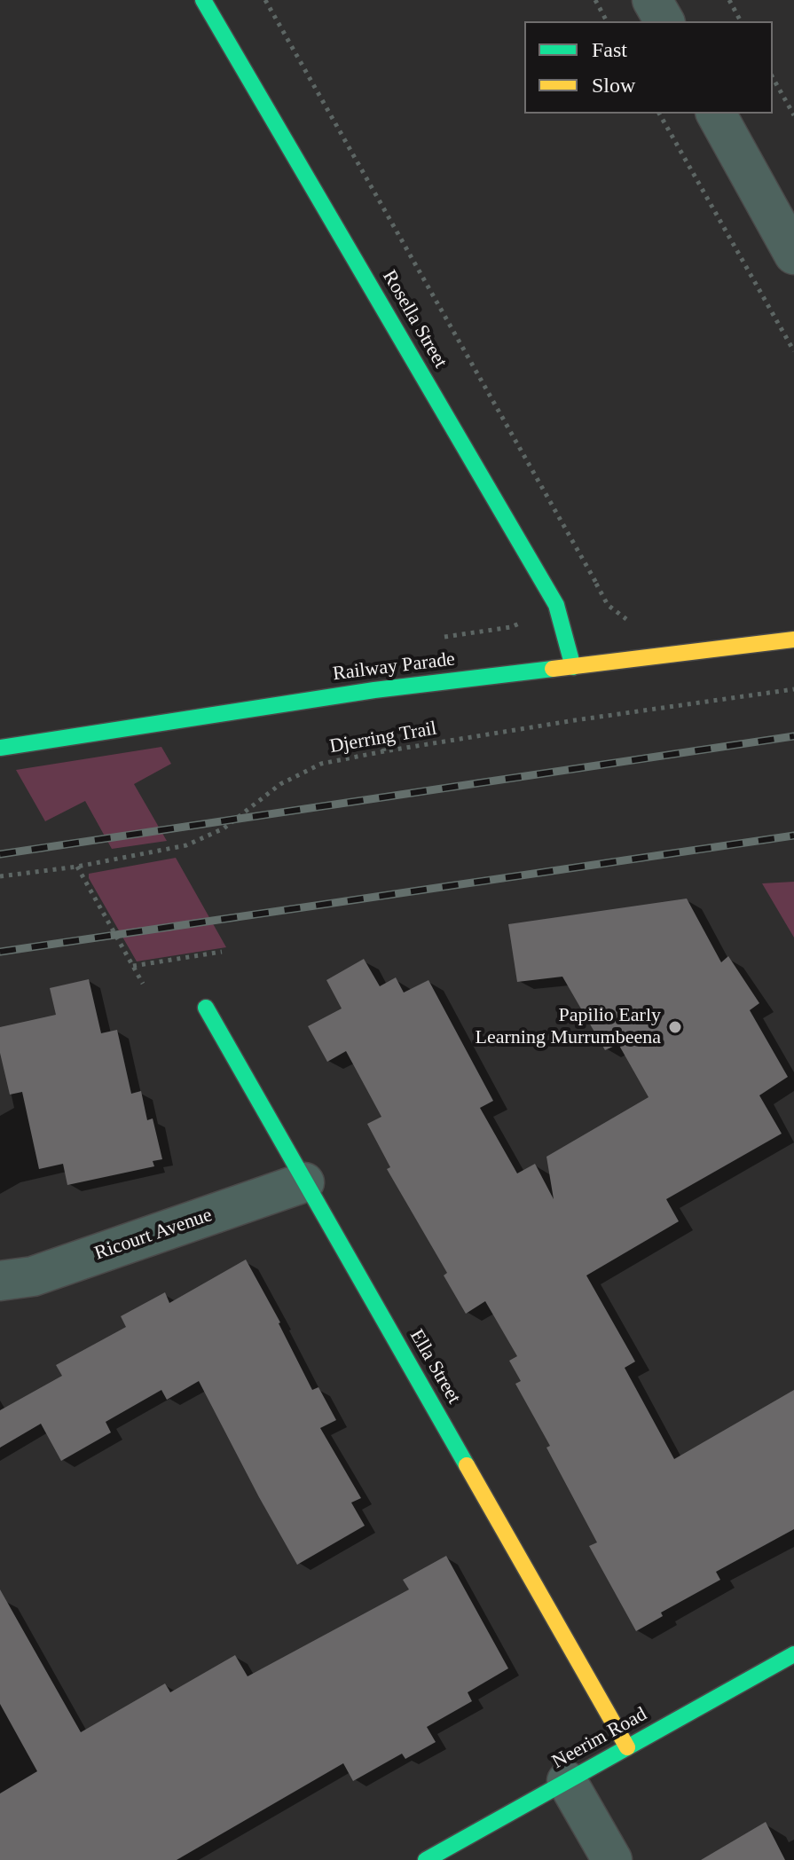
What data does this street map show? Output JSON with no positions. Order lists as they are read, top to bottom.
{
  "streets": {
    "street": [
      "Rosella Street",
      "Railway Parade",
      "Ricourt Avenue",
      "Ella Street",
      "Neerim Road"
    ],
    "path": ["Djerring Trail"]
  },
  "crossings": [
    ["Rosella Street", "Railway Parade"],
    ["Ricourt Avenue", "Ella Street"],
    ["Ella Street", "Neerim Road"]
  ],
  "places": ["Papilio Early Learning Murrumbeena"],
  "legend": ["Fast", "Slow"]
}
